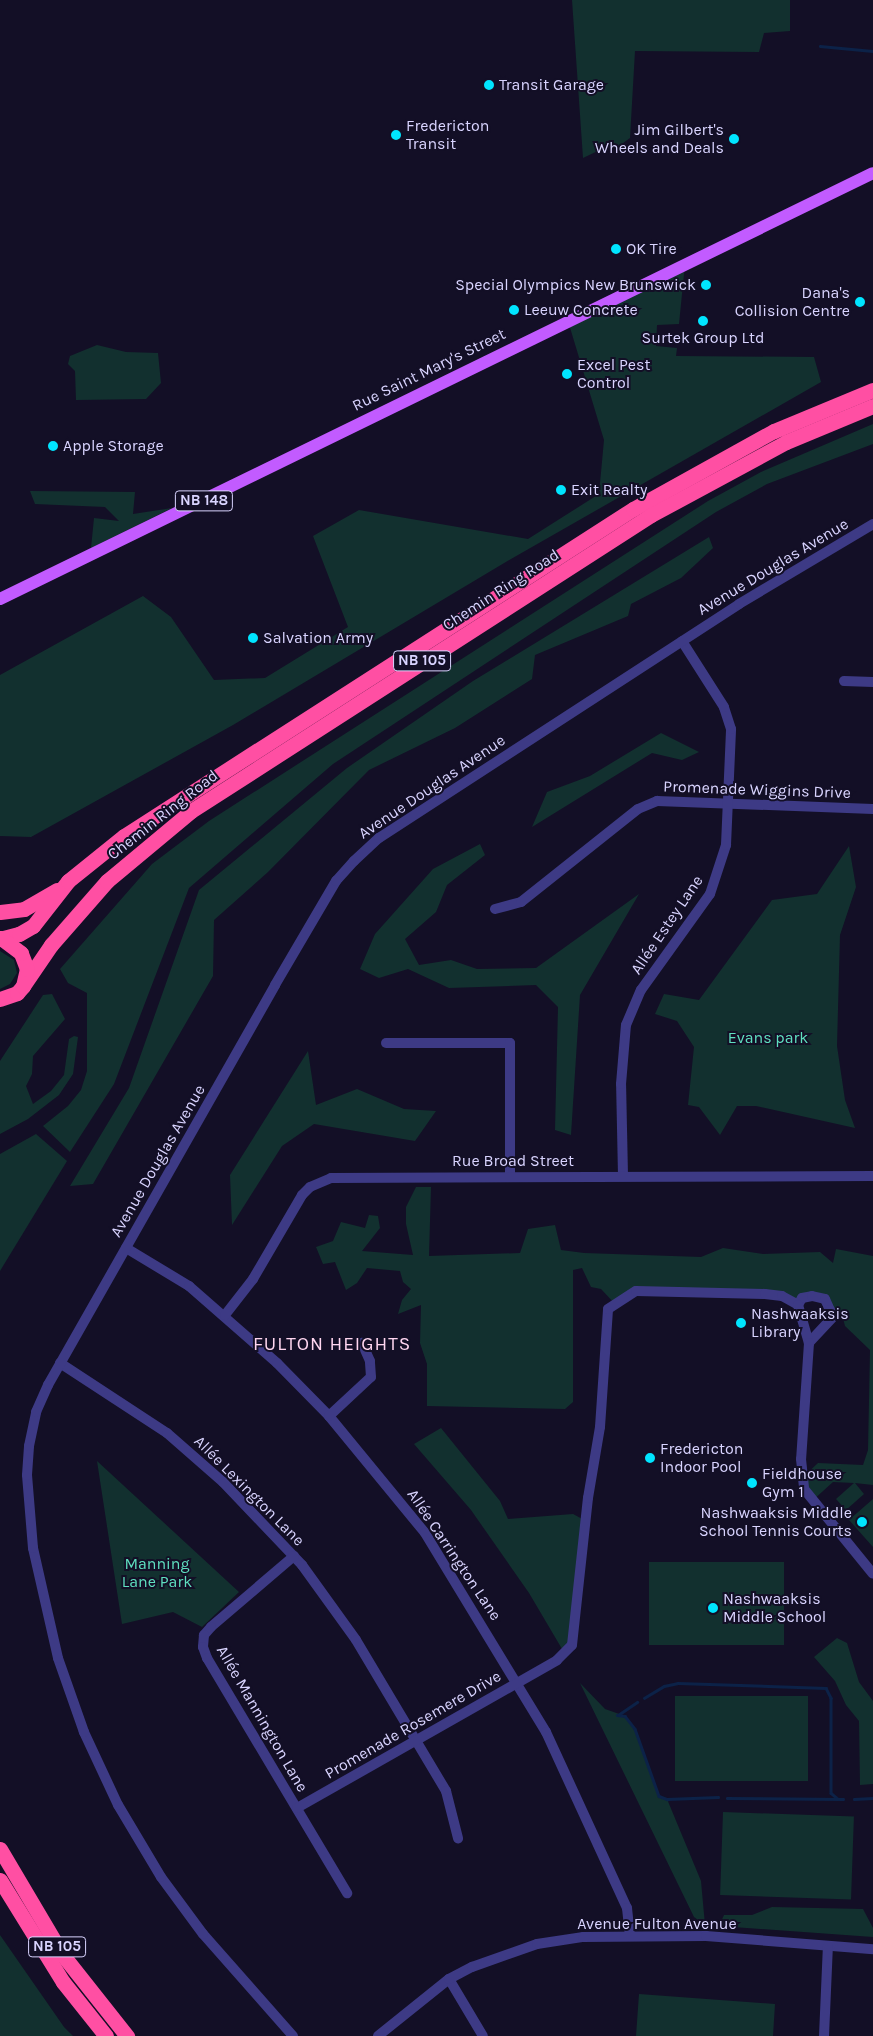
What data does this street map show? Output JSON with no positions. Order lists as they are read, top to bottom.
{
  "streets": {
    "highway": ["Chemin Ring Road", "NB 105"],
    "main road": ["Rue Saint Mary's Street", "NB 148"],
    "street": [
      "Avenue Douglas Avenue",
      "Promenade Wiggins Drive",
      "Allée Estey Lane",
      "Rue Broad Street",
      "Allée Lexington Lane",
      "Allée Carrington Lane",
      "Allée Mannington Lane",
      "Promenade Rosemere Drive",
      "Avenue Fulton Avenue"
    ]
  },
  "crossings": [
    ["Avenue Douglas Avenue", "Allée Estey Lane"],
    ["Avenue Douglas Avenue", "Allée Lexington Lane"],
    ["Avenue Douglas Avenue", "Allée Carrington Lane"],
    ["Promenade Wiggins Drive", "Allée Estey Lane"],
    ["Allée Estey Lane", "Rue Broad Street"],
    ["Rue Broad Street", "Allée Carrington Lane"],
    ["Allée Lexington Lane", "Allée Mannington Lane"],
    ["Allée Lexington Lane", "Promenade Rosemere Drive"],
    ["Allée Carrington Lane", "Promenade Rosemere Drive"],
    ["Allée Carrington Lane", "Avenue Fulton Avenue"],
    ["Allée Mannington Lane", "Promenade Rosemere Drive"]
  ],
  "districts": ["FULTON HEIGHTS"],
  "parks": ["Evans park", "Manning Lane Park"],
  "places": [
    "Transit Garage",
    "Fredericton Transit",
    "Jim Gilbert's Wheels and Deals",
    "OK Tire",
    "Special Olympics New Brunswick",
    "Dana's Collision Centre",
    "Leeuw Concrete",
    "Surtek Group Ltd",
    "Excel Pest Control",
    "Apple Storage",
    "Exit Realty",
    "Salvation Army",
    "Nashwaaksis Library",
    "Fredericton Indoor Pool",
    "Fieldhouse Gym 1",
    "Nashwaaksis Middle School Tennis Courts",
    "Nashwaaksis Middle School"
  ]
}
